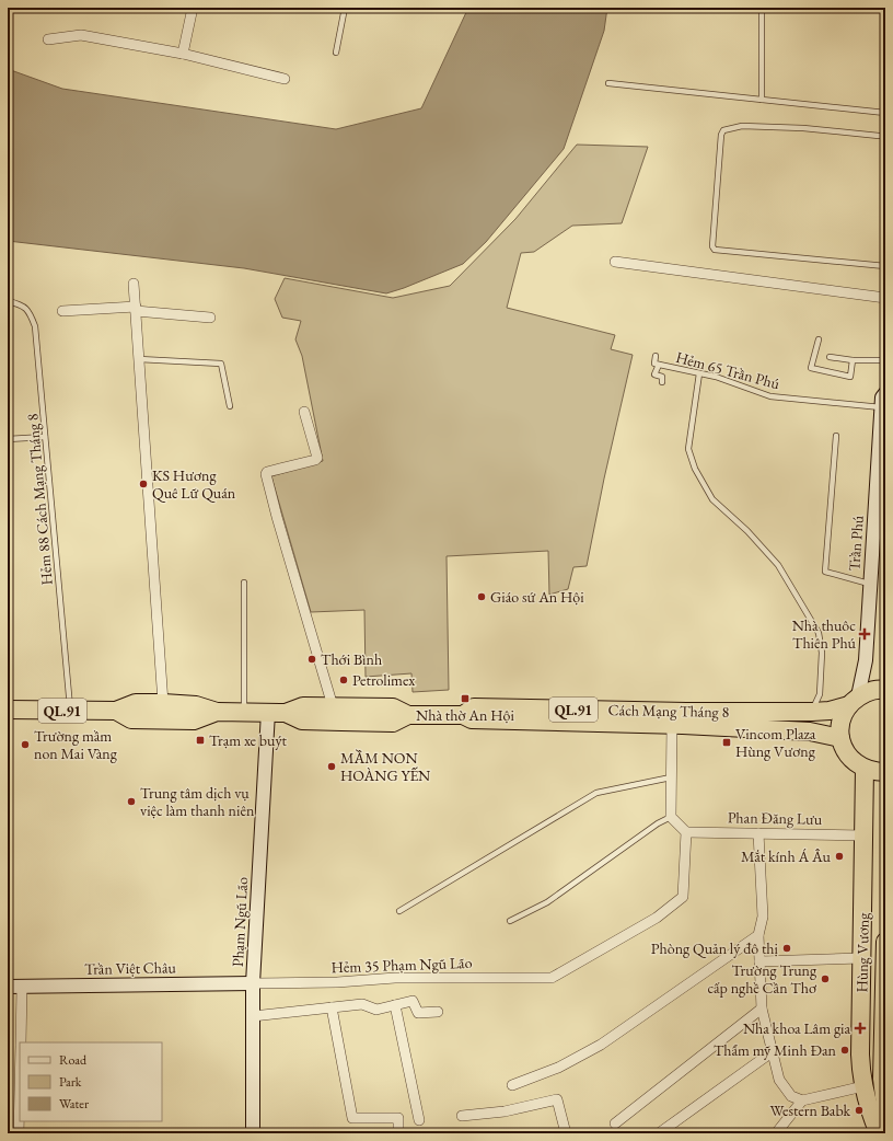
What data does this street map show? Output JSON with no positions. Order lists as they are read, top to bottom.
{
  "streets": {
    "highway": ["QL.91", "Cách Mạng Tháng 8", "Hùng Vương"],
    "street": [
      "Trần Phú",
      "Phan Đăng Lưu",
      "Phạm Ngũ Lão",
      "Hẻm 35 Phạm Ngũ Lão",
      "Trần Việt Châu"
    ],
    "lane": ["Hẻm 65 Trần Phú", "Hẻm 88 Cách Mạng Tháng 8"]
  },
  "crossings": [
    ["Hẻm 65 Trần Phú", "Trần Phú"],
    ["Hẻm 88 Cách Mạng Tháng 8", "Cách Mạng Tháng 8"],
    ["Trần Phú", "Cách Mạng Tháng 8"],
    ["Cách Mạng Tháng 8", "Phạm Ngũ Lão"],
    ["Phan Đăng Lưu", "Hùng Vương"],
    ["Phan Đăng Lưu", "Hẻm 35 Phạm Ngũ Lão"],
    ["Phạm Ngũ Lão", "Hẻm 35 Phạm Ngũ Lão"],
    ["Phạm Ngũ Lão", "Trần Việt Châu"],
    ["Hẻm 35 Phạm Ngũ Lão", "Trần Việt Châu"]
  ],
  "places": {
    "other": [
      "KS Hương Quê Lữ Quán",
      "Giáo sứ An Hội",
      "Thới Bình",
      "Petrolimex",
      "Trường mầm non Mai Vàng",
      "MẦM NON HOÀNG YẾN",
      "Trung tâm dịch vụ việc làm thanh niên",
      "Mắt kính Á Âu",
      "Phòng Quản lý đô thị",
      "Trường Trung cấp nghề Cần Thơ",
      "Thẩm mỹ Minh Đan",
      "Western Babk"
    ],
    "health": ["Nhà thuôc Thiên Phú", "Nha khoa Lâm gia"],
    "transit": ["Nhà thờ An Hội", "Trạm xe buýt", "Vincom Plaza Hùng Vương"]
  },
  "legend": ["Road", "Park", "Water"]
}
